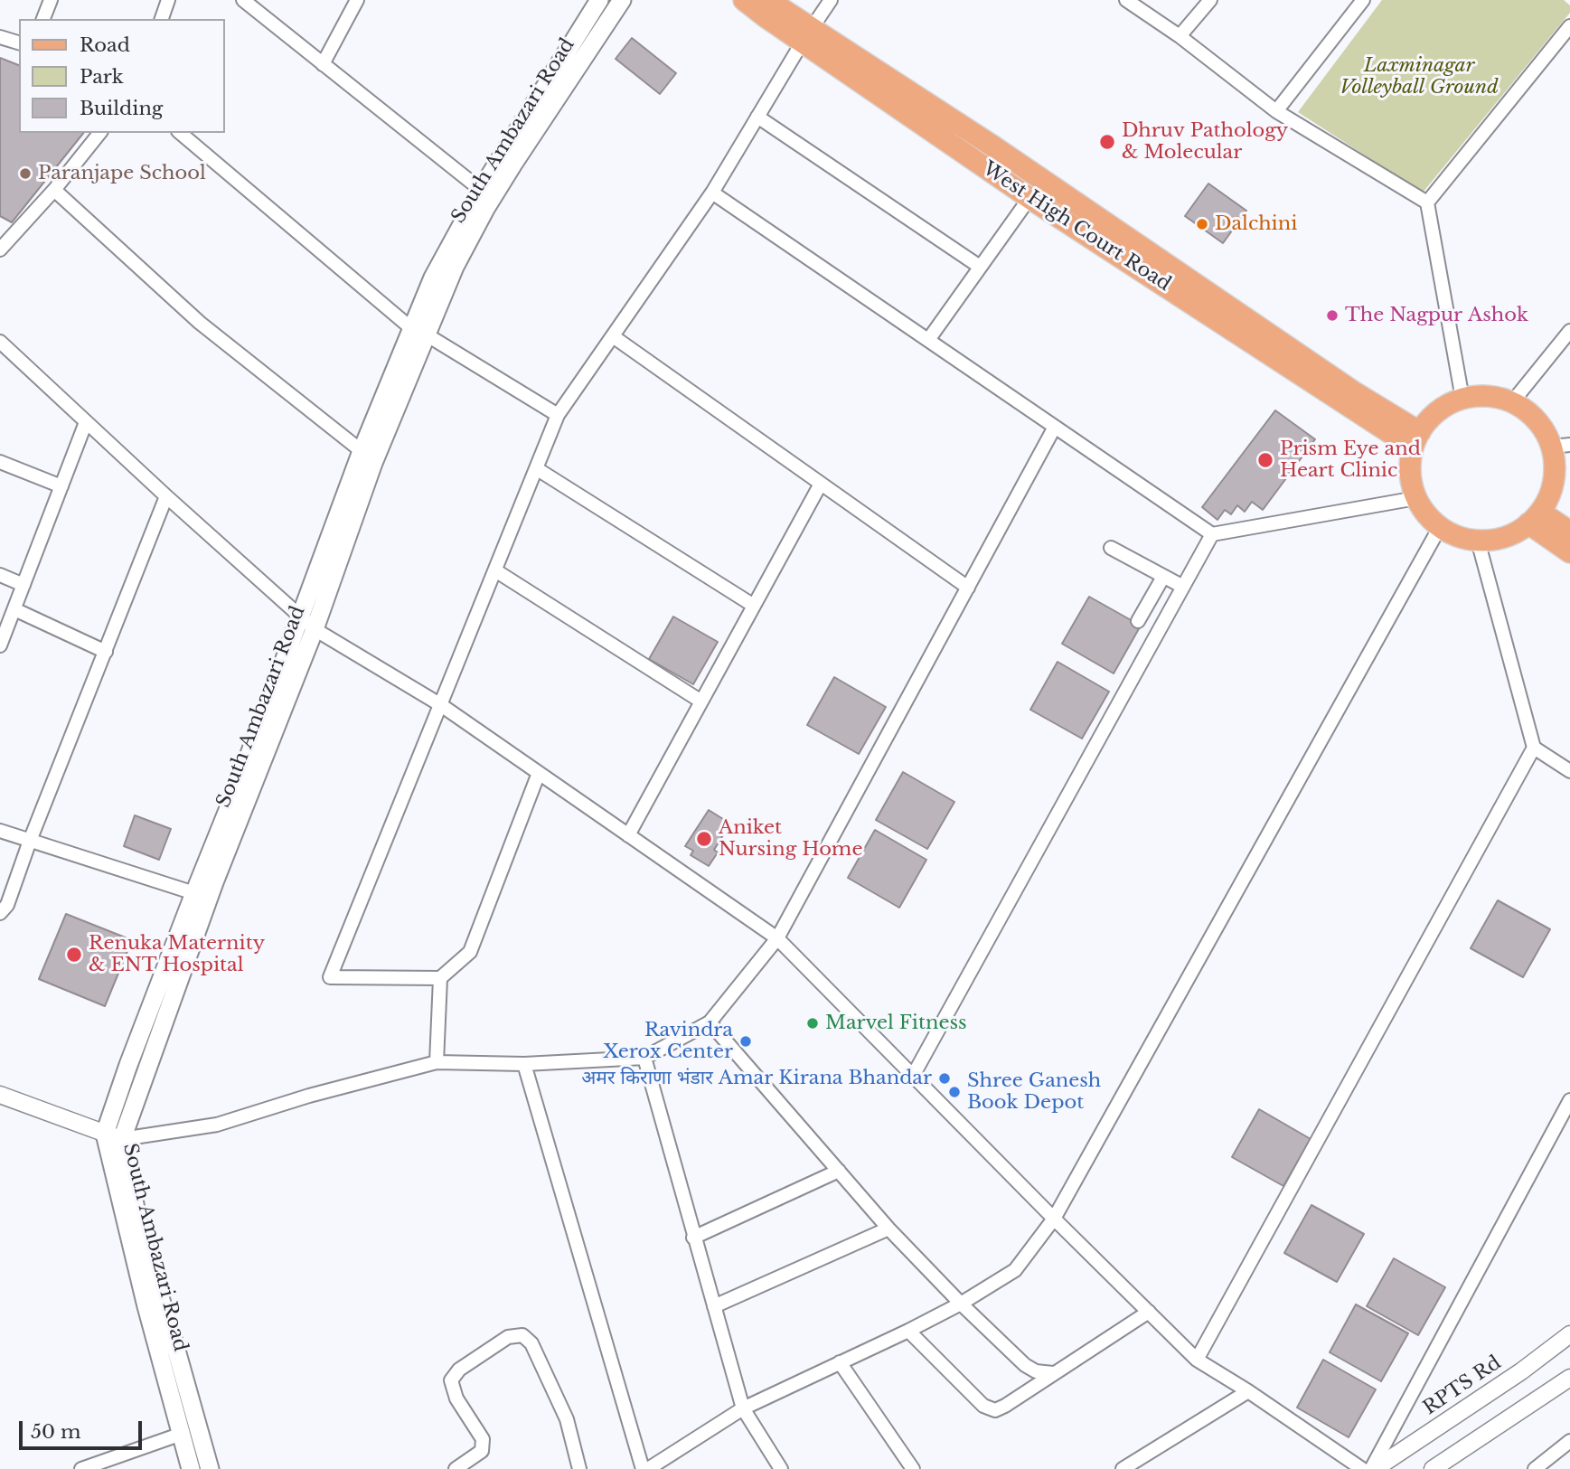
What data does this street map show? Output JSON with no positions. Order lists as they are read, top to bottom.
{
  "streets": {
    "main road": ["South Ambazari Road", "West High Court Road"],
    "street": ["RPTS Rd"]
  },
  "parks": ["Laxminagar Volleyball Ground"],
  "places": [
    "Dhruv Pathology & Molecular",
    "Paranjape School",
    "Dalchini",
    "The Nagpur Ashok",
    "Prism Eye and Heart Clinic",
    "Aniket Nursing Home",
    "Renuka Maternity & ENT Hospital",
    "Marvel Fitness",
    "Ravindra Xerox Center",
    "अमर किराणा भंडार Amar Kirana Bhandar",
    "Shree Ganesh Book Depot"
  ],
  "legend": ["Road", "Park", "Building"],
  "scale_bar": "50 m"
}
